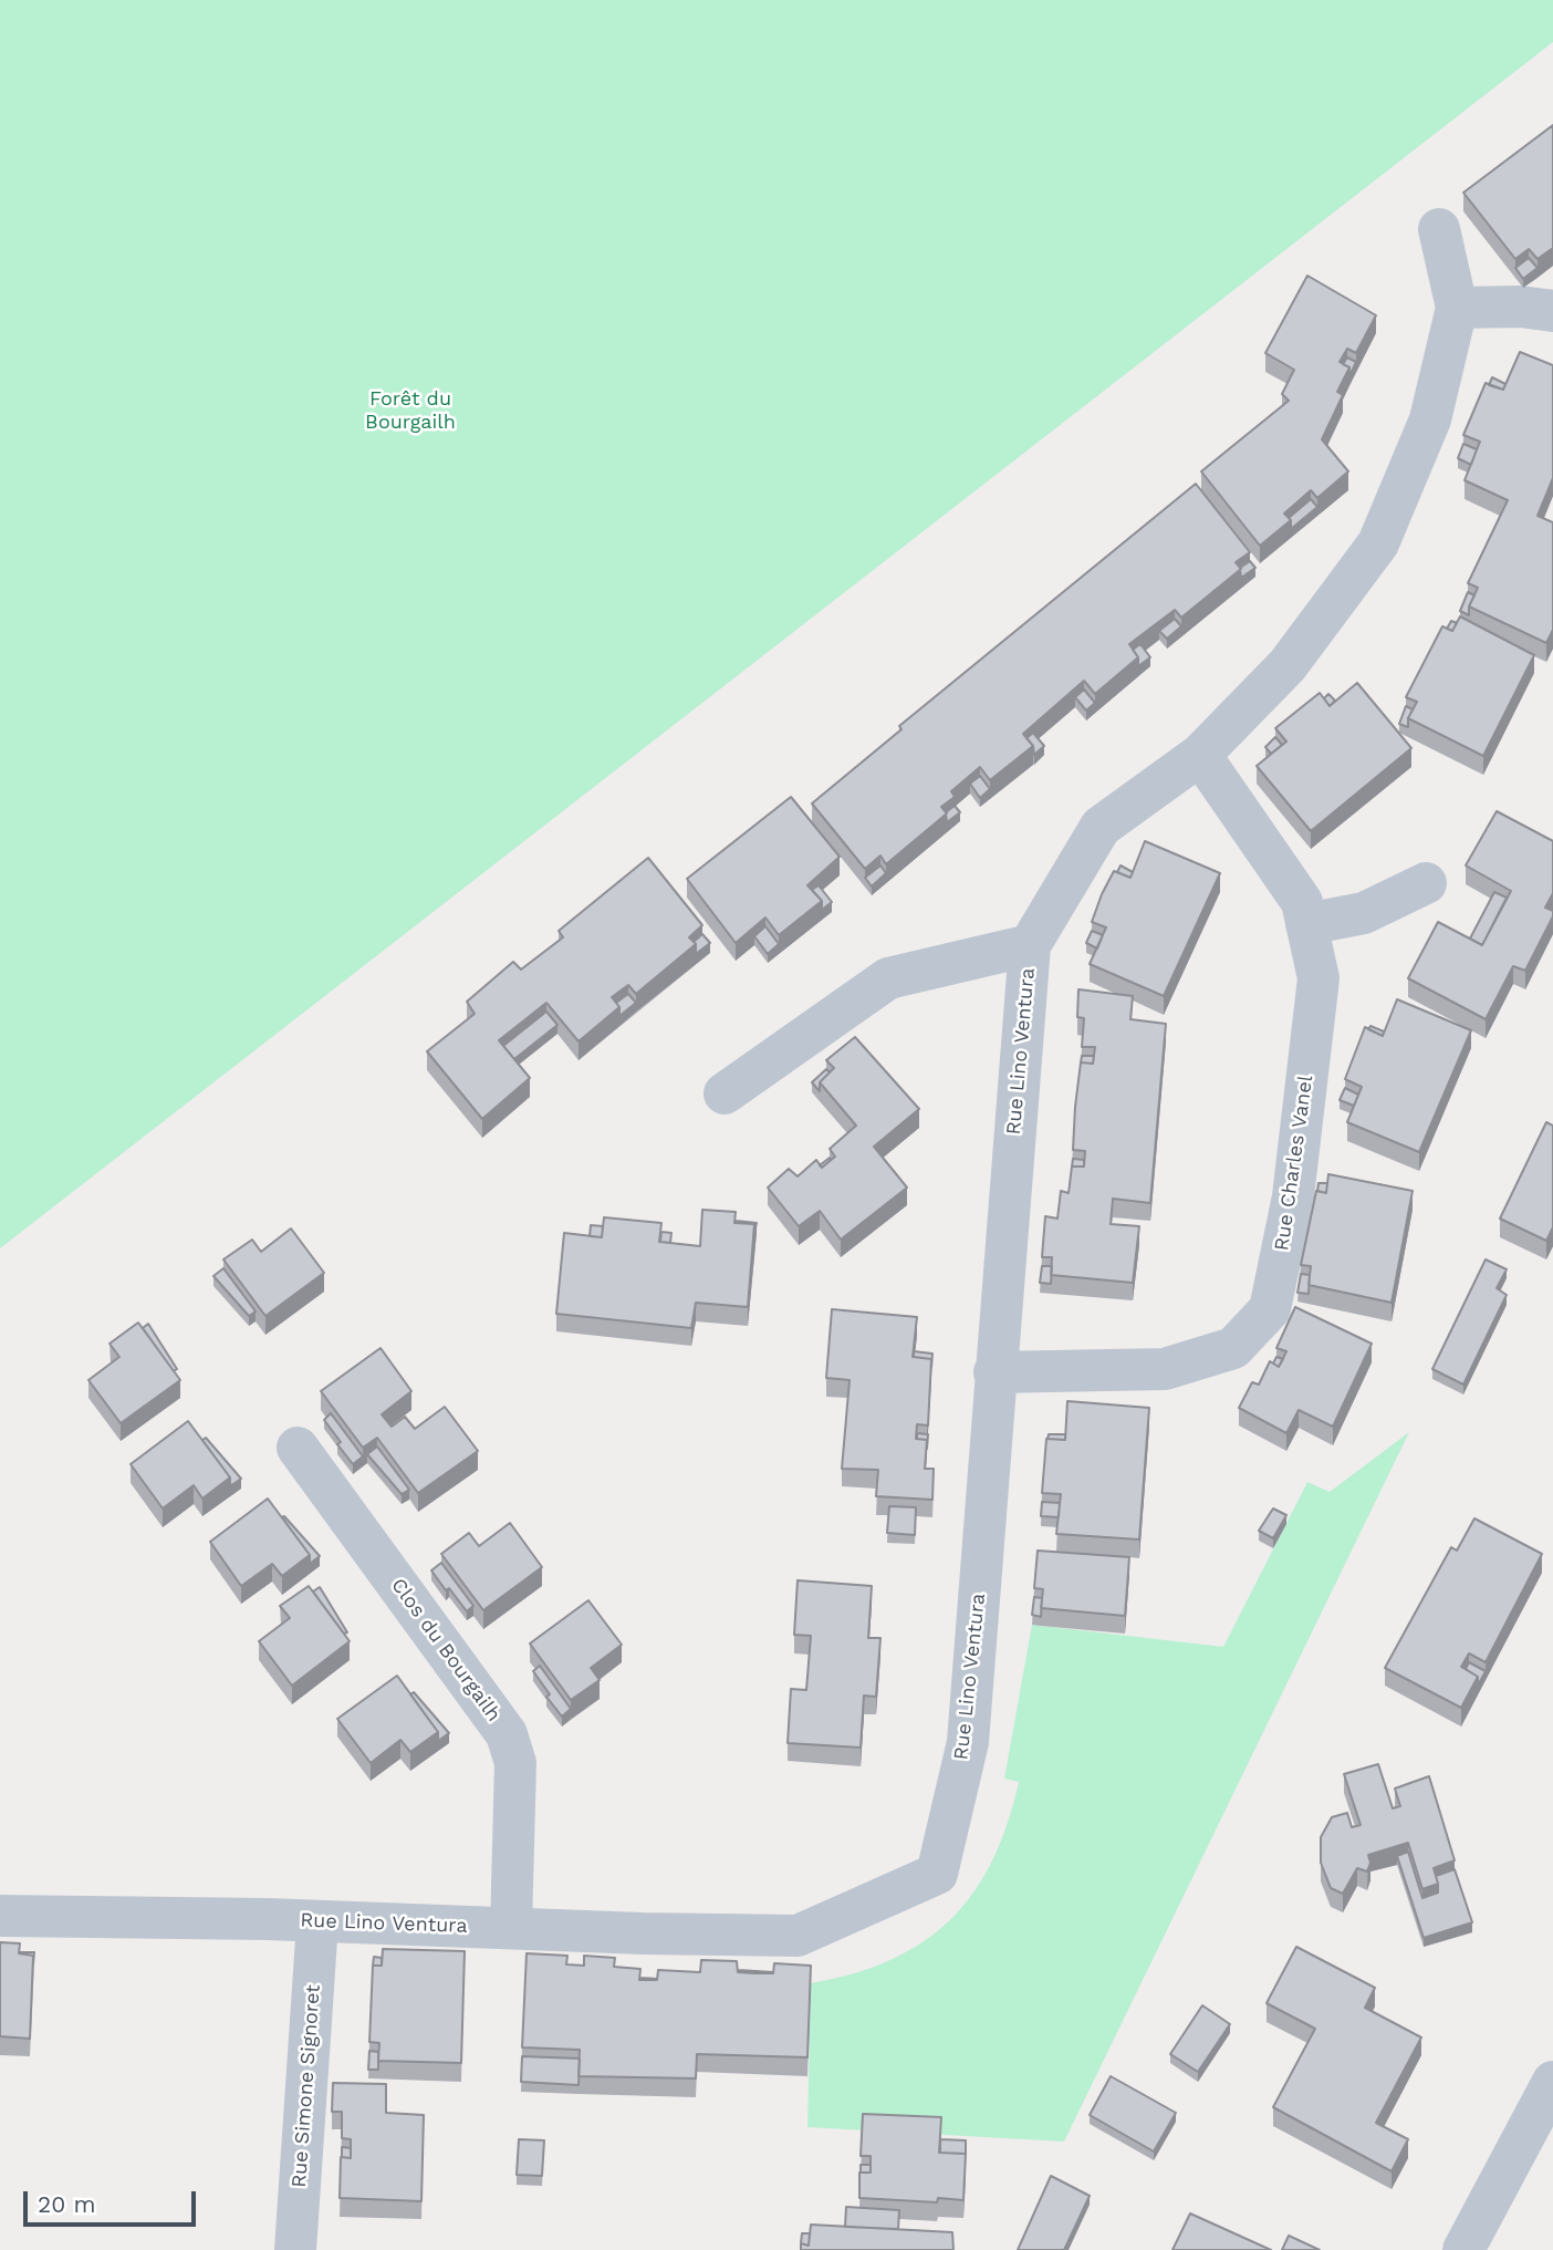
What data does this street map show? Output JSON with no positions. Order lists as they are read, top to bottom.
{
  "streets": {
    "street": [
      "Rue Lino Ventura",
      "Rue Charles Vanel",
      "Clos du Bourgailh",
      "Rue Simone Signoret"
    ]
  },
  "crossings": [
    ["Rue Lino Ventura", "Rue Charles Vanel"],
    ["Rue Lino Ventura", "Clos du Bourgailh"],
    ["Rue Lino Ventura", "Rue Simone Signoret"]
  ],
  "parks": ["Forêt du Bourgailh"],
  "scale_bar": "20 m"
}
